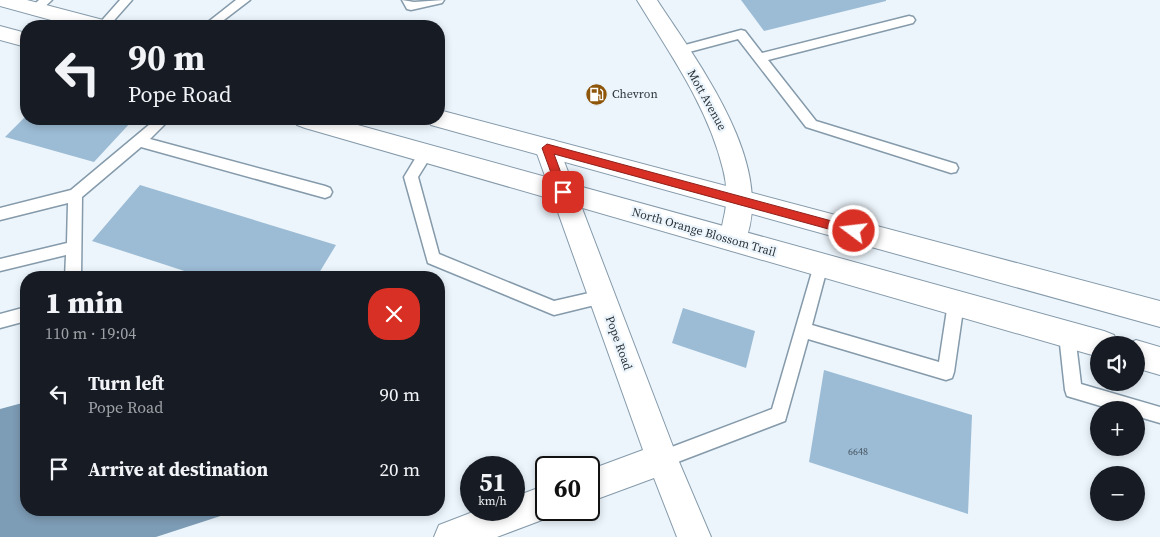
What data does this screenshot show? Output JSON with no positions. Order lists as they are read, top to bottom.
{
  "streets": {
    "main road": ["Mott Avenue", "North Orange Blossom Trail", "Pope Road"]
  },
  "crossings": [
    ["Mott Avenue", "North Orange Blossom Trail"],
    ["North Orange Blossom Trail", "Pope Road"]
  ],
  "places": {
    "fuel station": ["Chevron"]
  },
  "house_numbers": ["6648"],
  "page": {
    "turn": ["90 m", "Pope Road"],
    "heading": ["1 min", "110 m · 19:04"],
    "map_buttons": ["+", "−"],
    "list": [
      {
        "name": "Turn left",
        "note": "Pope Road",
        "value": "90 m"
      },
      {
        "name": "Arrive at destination",
        "value": "20 m"
      }
    ],
    "speed": "51 km/h",
    "limit": "60"
  }
}
